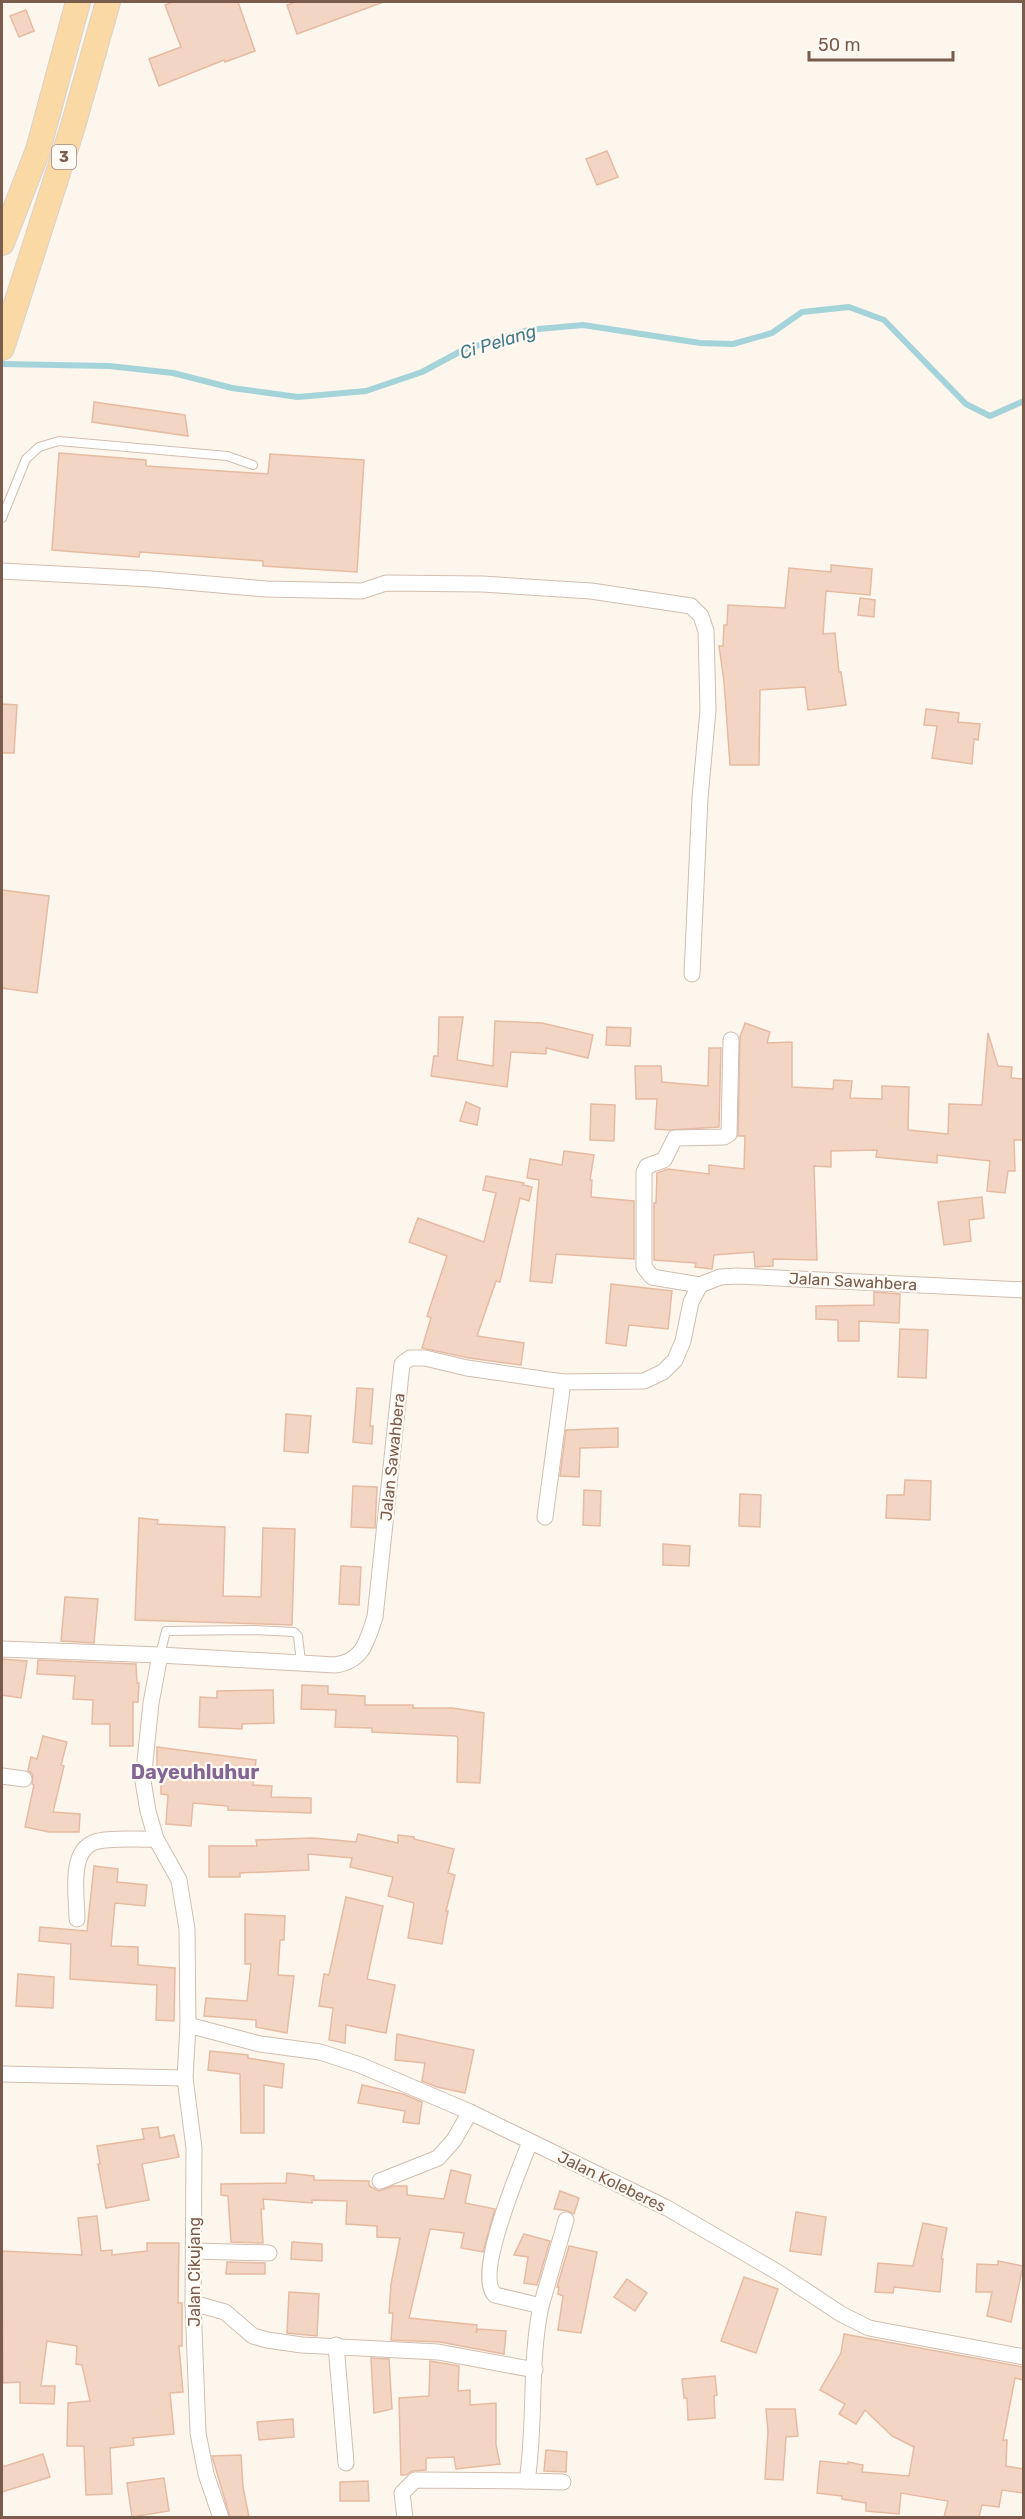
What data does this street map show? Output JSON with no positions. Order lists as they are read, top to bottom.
{
  "streets": {
    "main road": ["3"],
    "street": ["Jalan Sawahbera", "Jalan Koleberes", "Jalan Cikujang"]
  },
  "crossings": [
    ["Jalan Koleberes", "Jalan Cikujang"]
  ],
  "districts": ["Dayeuhluhur"],
  "water": ["Ci Pelang"],
  "scale_bar": "50 m"
}
